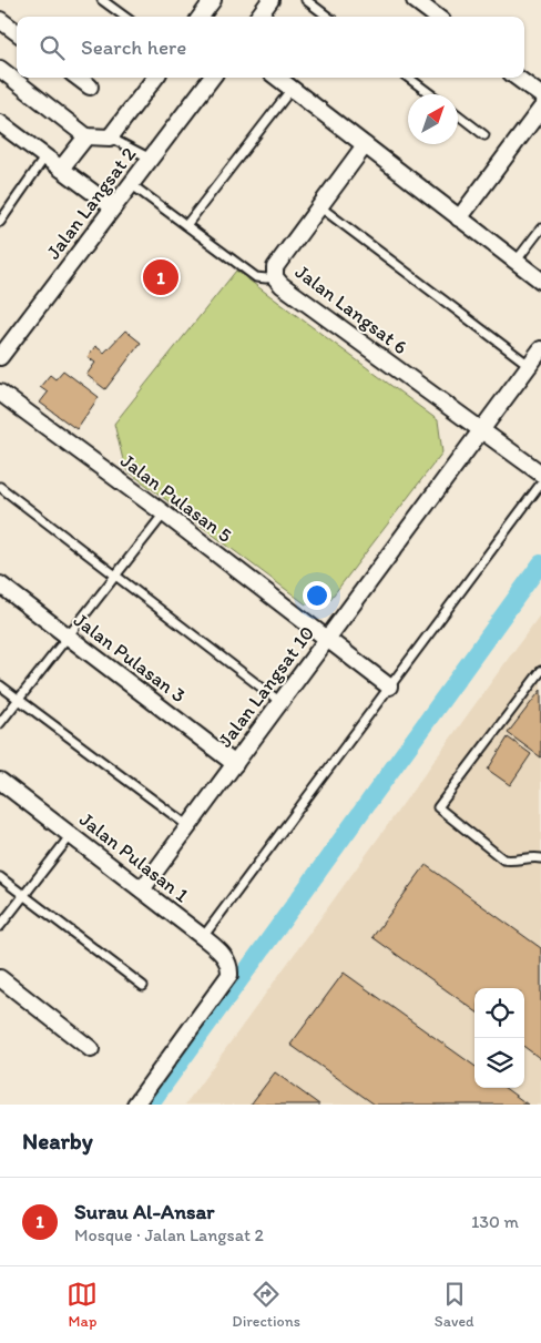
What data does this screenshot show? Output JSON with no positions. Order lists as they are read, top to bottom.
{
  "streets": {
    "street": [
      "Jalan Langsat 2",
      "Jalan Langsat 6",
      "Jalan Pulasan 5",
      "Jalan Pulasan 3",
      "Jalan Langsat 10",
      "Jalan Pulasan 1"
    ]
  },
  "crossings": [
    ["Jalan Langsat 6", "Jalan Langsat 10"],
    ["Jalan Pulasan 5", "Jalan Langsat 10"],
    ["Jalan Pulasan 3", "Jalan Langsat 10"],
    ["Jalan Langsat 10", "Jalan Pulasan 1"]
  ],
  "north": "top right",
  "page": {
    "search": "Search here",
    "pins": "1",
    "heading": "Nearby",
    "list": [
      {
        "mark": "1",
        "name": "Surau Al-Ansar",
        "note": "Mosque · Jalan Langsat 2",
        "value": "130 m"
      }
    ],
    "nav": ["Map", "Directions", "Saved"]
  }
}
